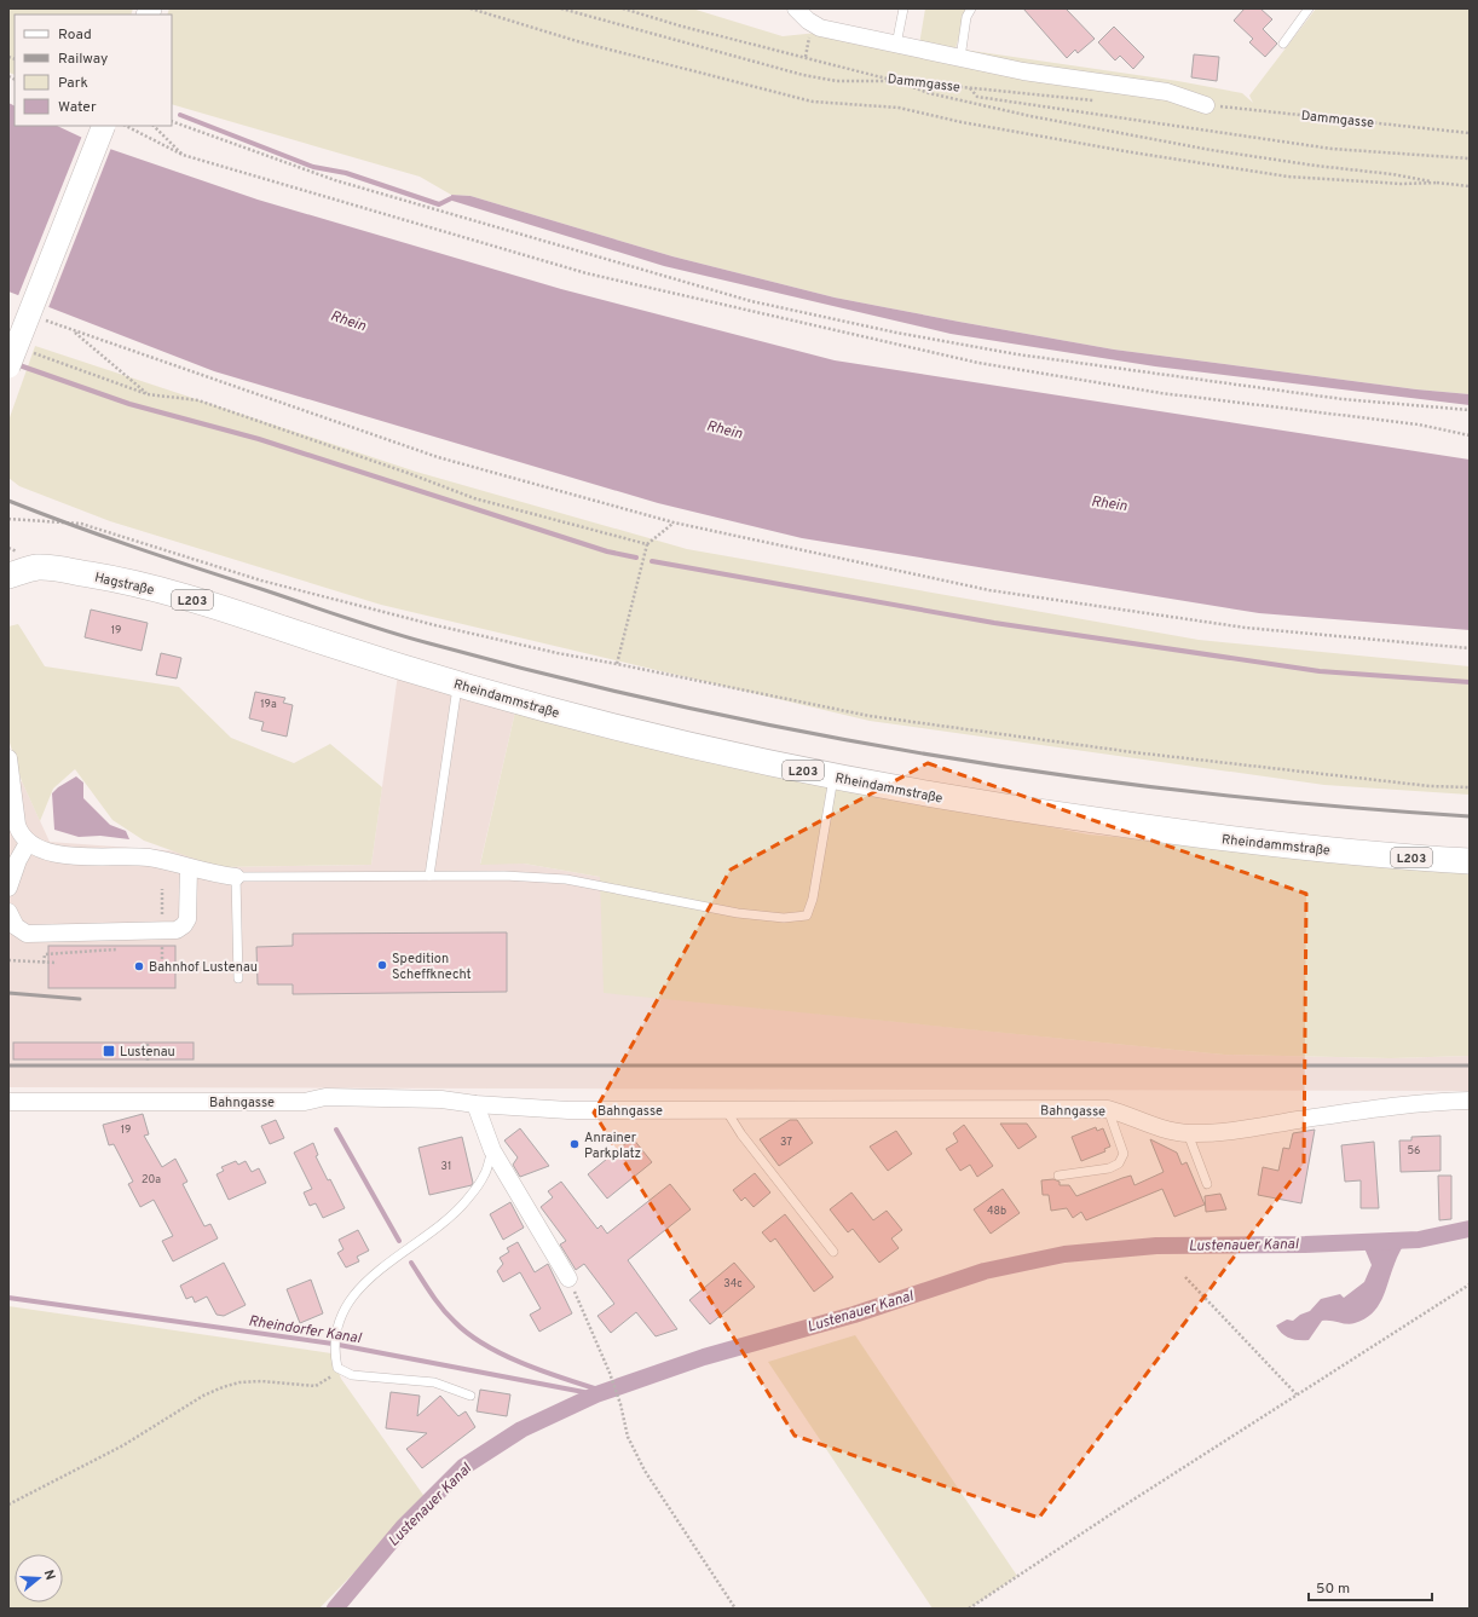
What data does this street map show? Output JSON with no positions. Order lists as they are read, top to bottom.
{
  "streets": {
    "main road": ["Hagstraße", "L203", "Rheindammstraße"],
    "street": ["Bahngasse"],
    "path": ["Dammgasse"]
  },
  "crossings": [
    ["Hagstraße", "Rheindammstraße"]
  ],
  "water": ["Rhein", "Lustenauer Kanal", "Rheindorfer Kanal"],
  "places": {
    "other": ["Spedition Scheffknecht", "Bahnhof Lustenau", "Anrainer Parkplatz"],
    "transit": ["Lustenau"]
  },
  "house_numbers": [
    "19",
    "19a",
    "19",
    "37",
    "56",
    "31",
    "20a",
    "48b",
    "34c"
  ],
  "legend": [
    "Road",
    "Railway",
    "Park",
    "Water"
  ],
  "scale_bar": "50 m",
  "north": "right"
}
